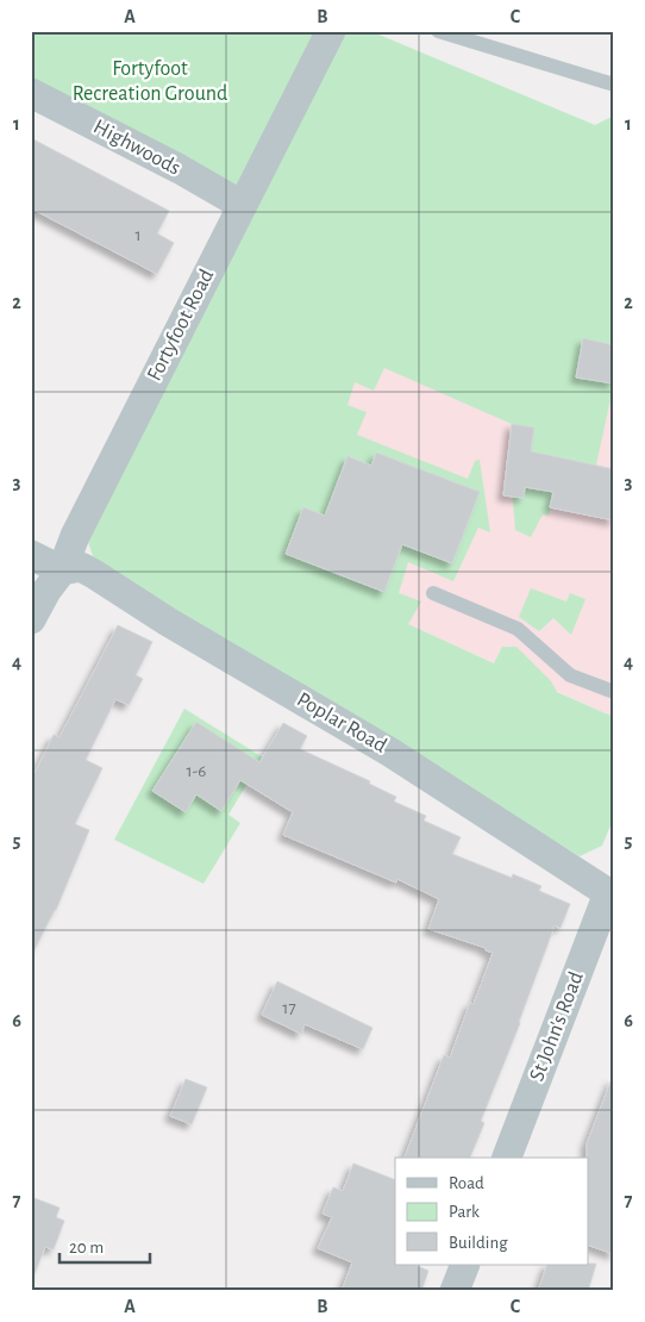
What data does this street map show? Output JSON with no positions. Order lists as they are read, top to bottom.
{
  "streets": {
    "street": [
      "Highwoods",
      "Fortyfoot Road",
      "Poplar Road",
      "St John's Road"
    ]
  },
  "crossings": [
    ["Highwoods", "Fortyfoot Road"],
    ["Fortyfoot Road", "Poplar Road"],
    ["Poplar Road", "St John's Road"]
  ],
  "parks": ["Fortyfoot Recreation Ground"],
  "house_numbers": ["1", "1-6", "17"],
  "legend": ["Road", "Park", "Building"],
  "scale_bar": "20 m",
  "grid": {
    "columns": ["A", "B", "C"],
    "rows": [
      "1",
      "2",
      "3",
      "4",
      "5",
      "6",
      "7"
    ]
  }
}
